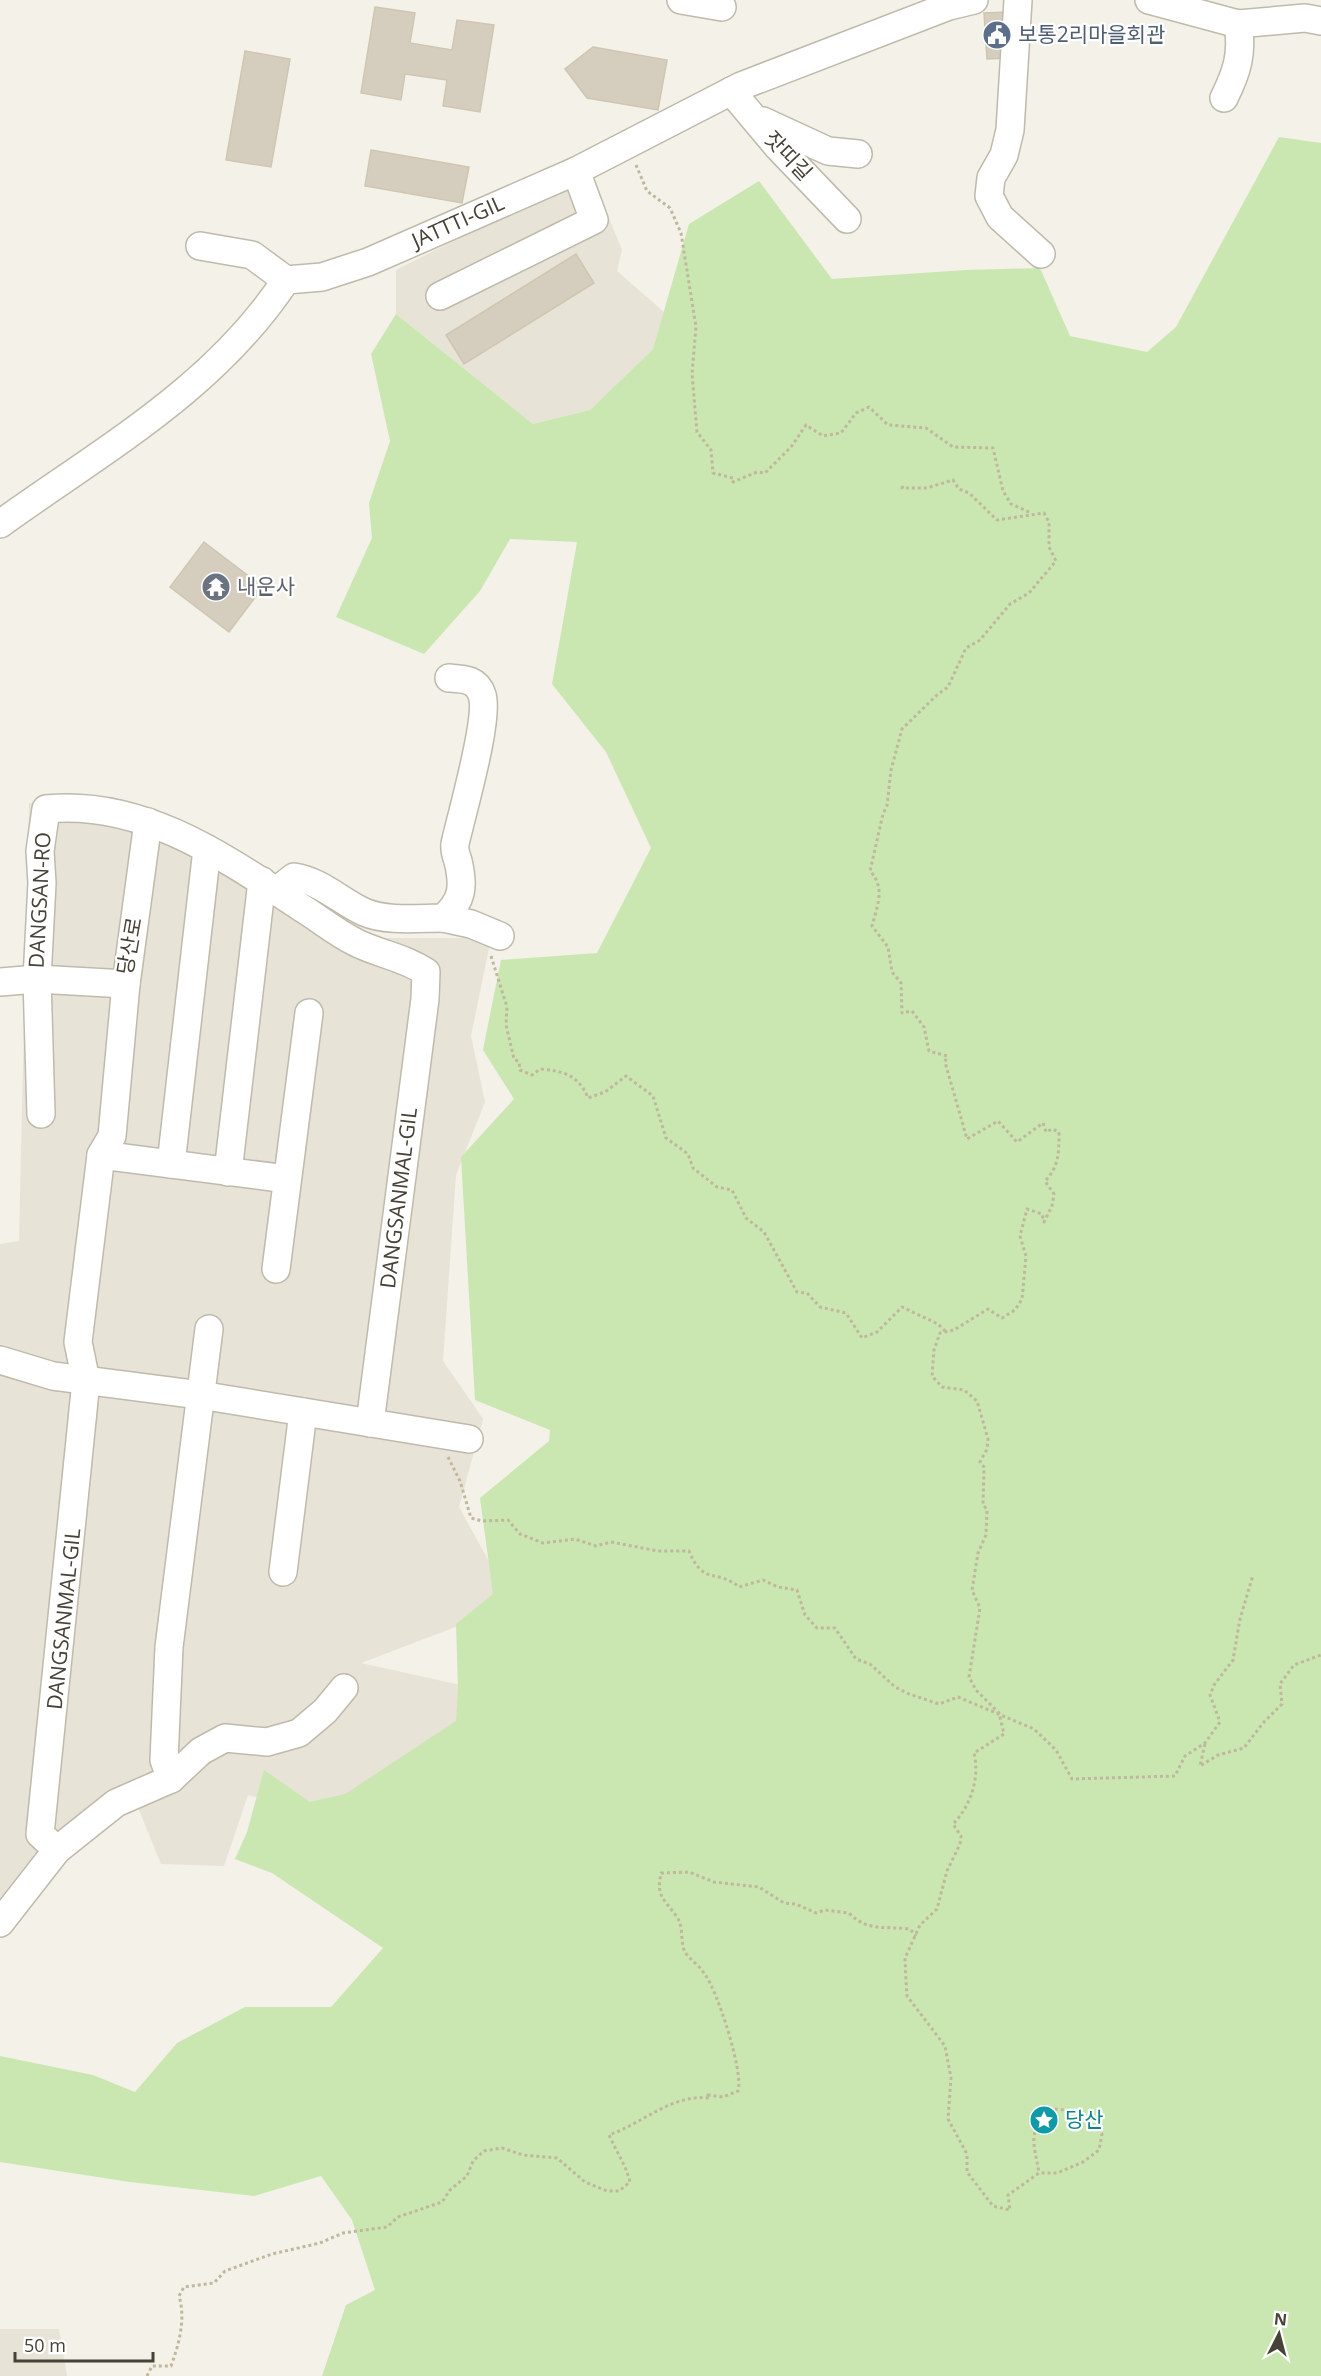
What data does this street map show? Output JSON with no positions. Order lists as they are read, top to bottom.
{
  "streets": {
    "street": [
      "잣띠길",
      "JATTTI-GIL",
      "DANGSAN-RO",
      "당산로",
      "DANGSANMAL-GIL"
    ]
  },
  "crossings": [
    ["잣띠길", "JATTTI-GIL"],
    ["DANGSAN-RO", "당산로"],
    ["DANGSAN-RO", "DANGSANMAL-GIL"]
  ],
  "places": {
    "public building": ["보통2리마을회관"],
    "temple": ["내운사"],
    "place": ["당산"]
  },
  "scale_bar": "50 m",
  "north": "top"
}
